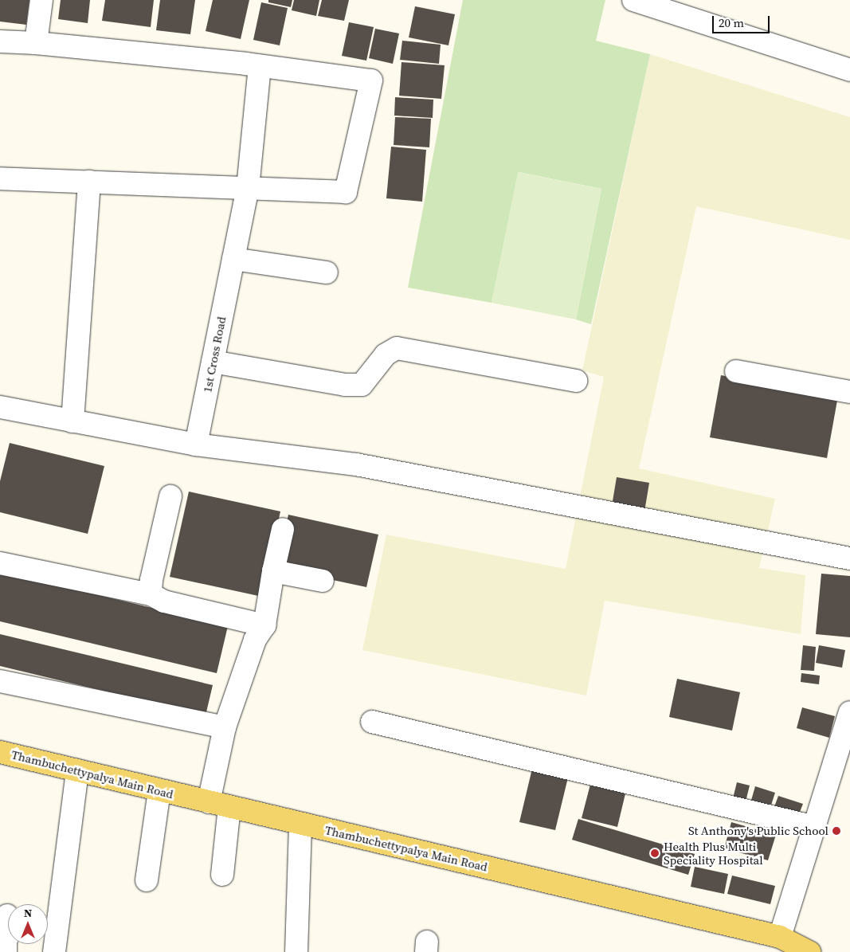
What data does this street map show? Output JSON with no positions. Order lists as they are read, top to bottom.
{
  "streets": {
    "main road": ["Thambuchettypalya Main Road"],
    "street": ["1st Cross Road"]
  },
  "places": ["St Anthony's Public School", "Health Plus Multi Speciality Hospital"],
  "scale_bar": "20 m",
  "north": "top"
}
